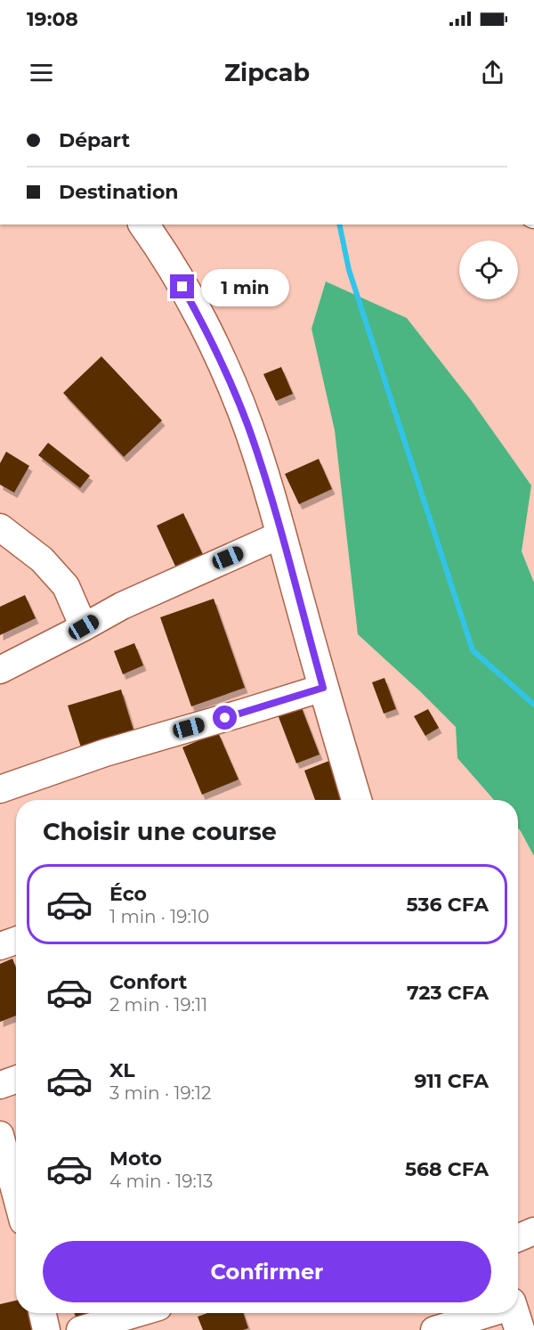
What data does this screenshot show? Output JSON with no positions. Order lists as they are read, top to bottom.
{
  "page": {
    "status": "19:08",
    "header": "Zipcab",
    "banner": ["Départ", "Destination"],
    "bubble": "1 min",
    "heading": "Choisir une course",
    "list": [
      {
        "name": "Éco",
        "note": "1 min · 19:10",
        "value": "536 CFA"
      },
      {
        "name": "Confort",
        "note": "2 min · 19:11",
        "value": "723 CFA"
      },
      {
        "name": "XL",
        "note": "3 min · 19:12",
        "value": "911 CFA"
      },
      {
        "name": "Moto",
        "note": "4 min · 19:13",
        "value": "568 CFA"
      }
    ],
    "buttons": "Confirmer"
  }
}
